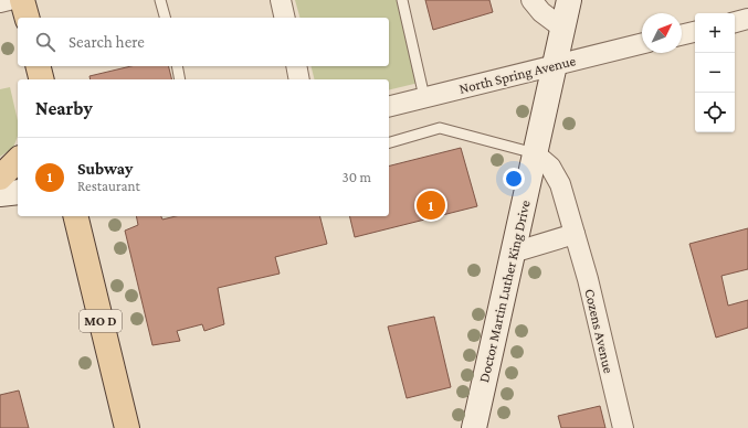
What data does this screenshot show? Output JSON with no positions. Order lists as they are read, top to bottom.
{
  "streets": {
    "main road": ["Doctor Martin Luther King Drive", "MO D"],
    "street": ["North Spring Avenue", "Cozens Avenue"]
  },
  "crossings": [
    ["North Spring Avenue", "Doctor Martin Luther King Drive"],
    ["Doctor Martin Luther King Drive", "Cozens Avenue"]
  ],
  "north": "top right",
  "page": {
    "map_buttons": ["+", "−"],
    "search": "Search here",
    "heading": "Nearby",
    "list": [
      {
        "mark": "1",
        "name": "Subway",
        "note": "Restaurant",
        "value": "30 m"
      }
    ],
    "pins": "1"
  }
}
